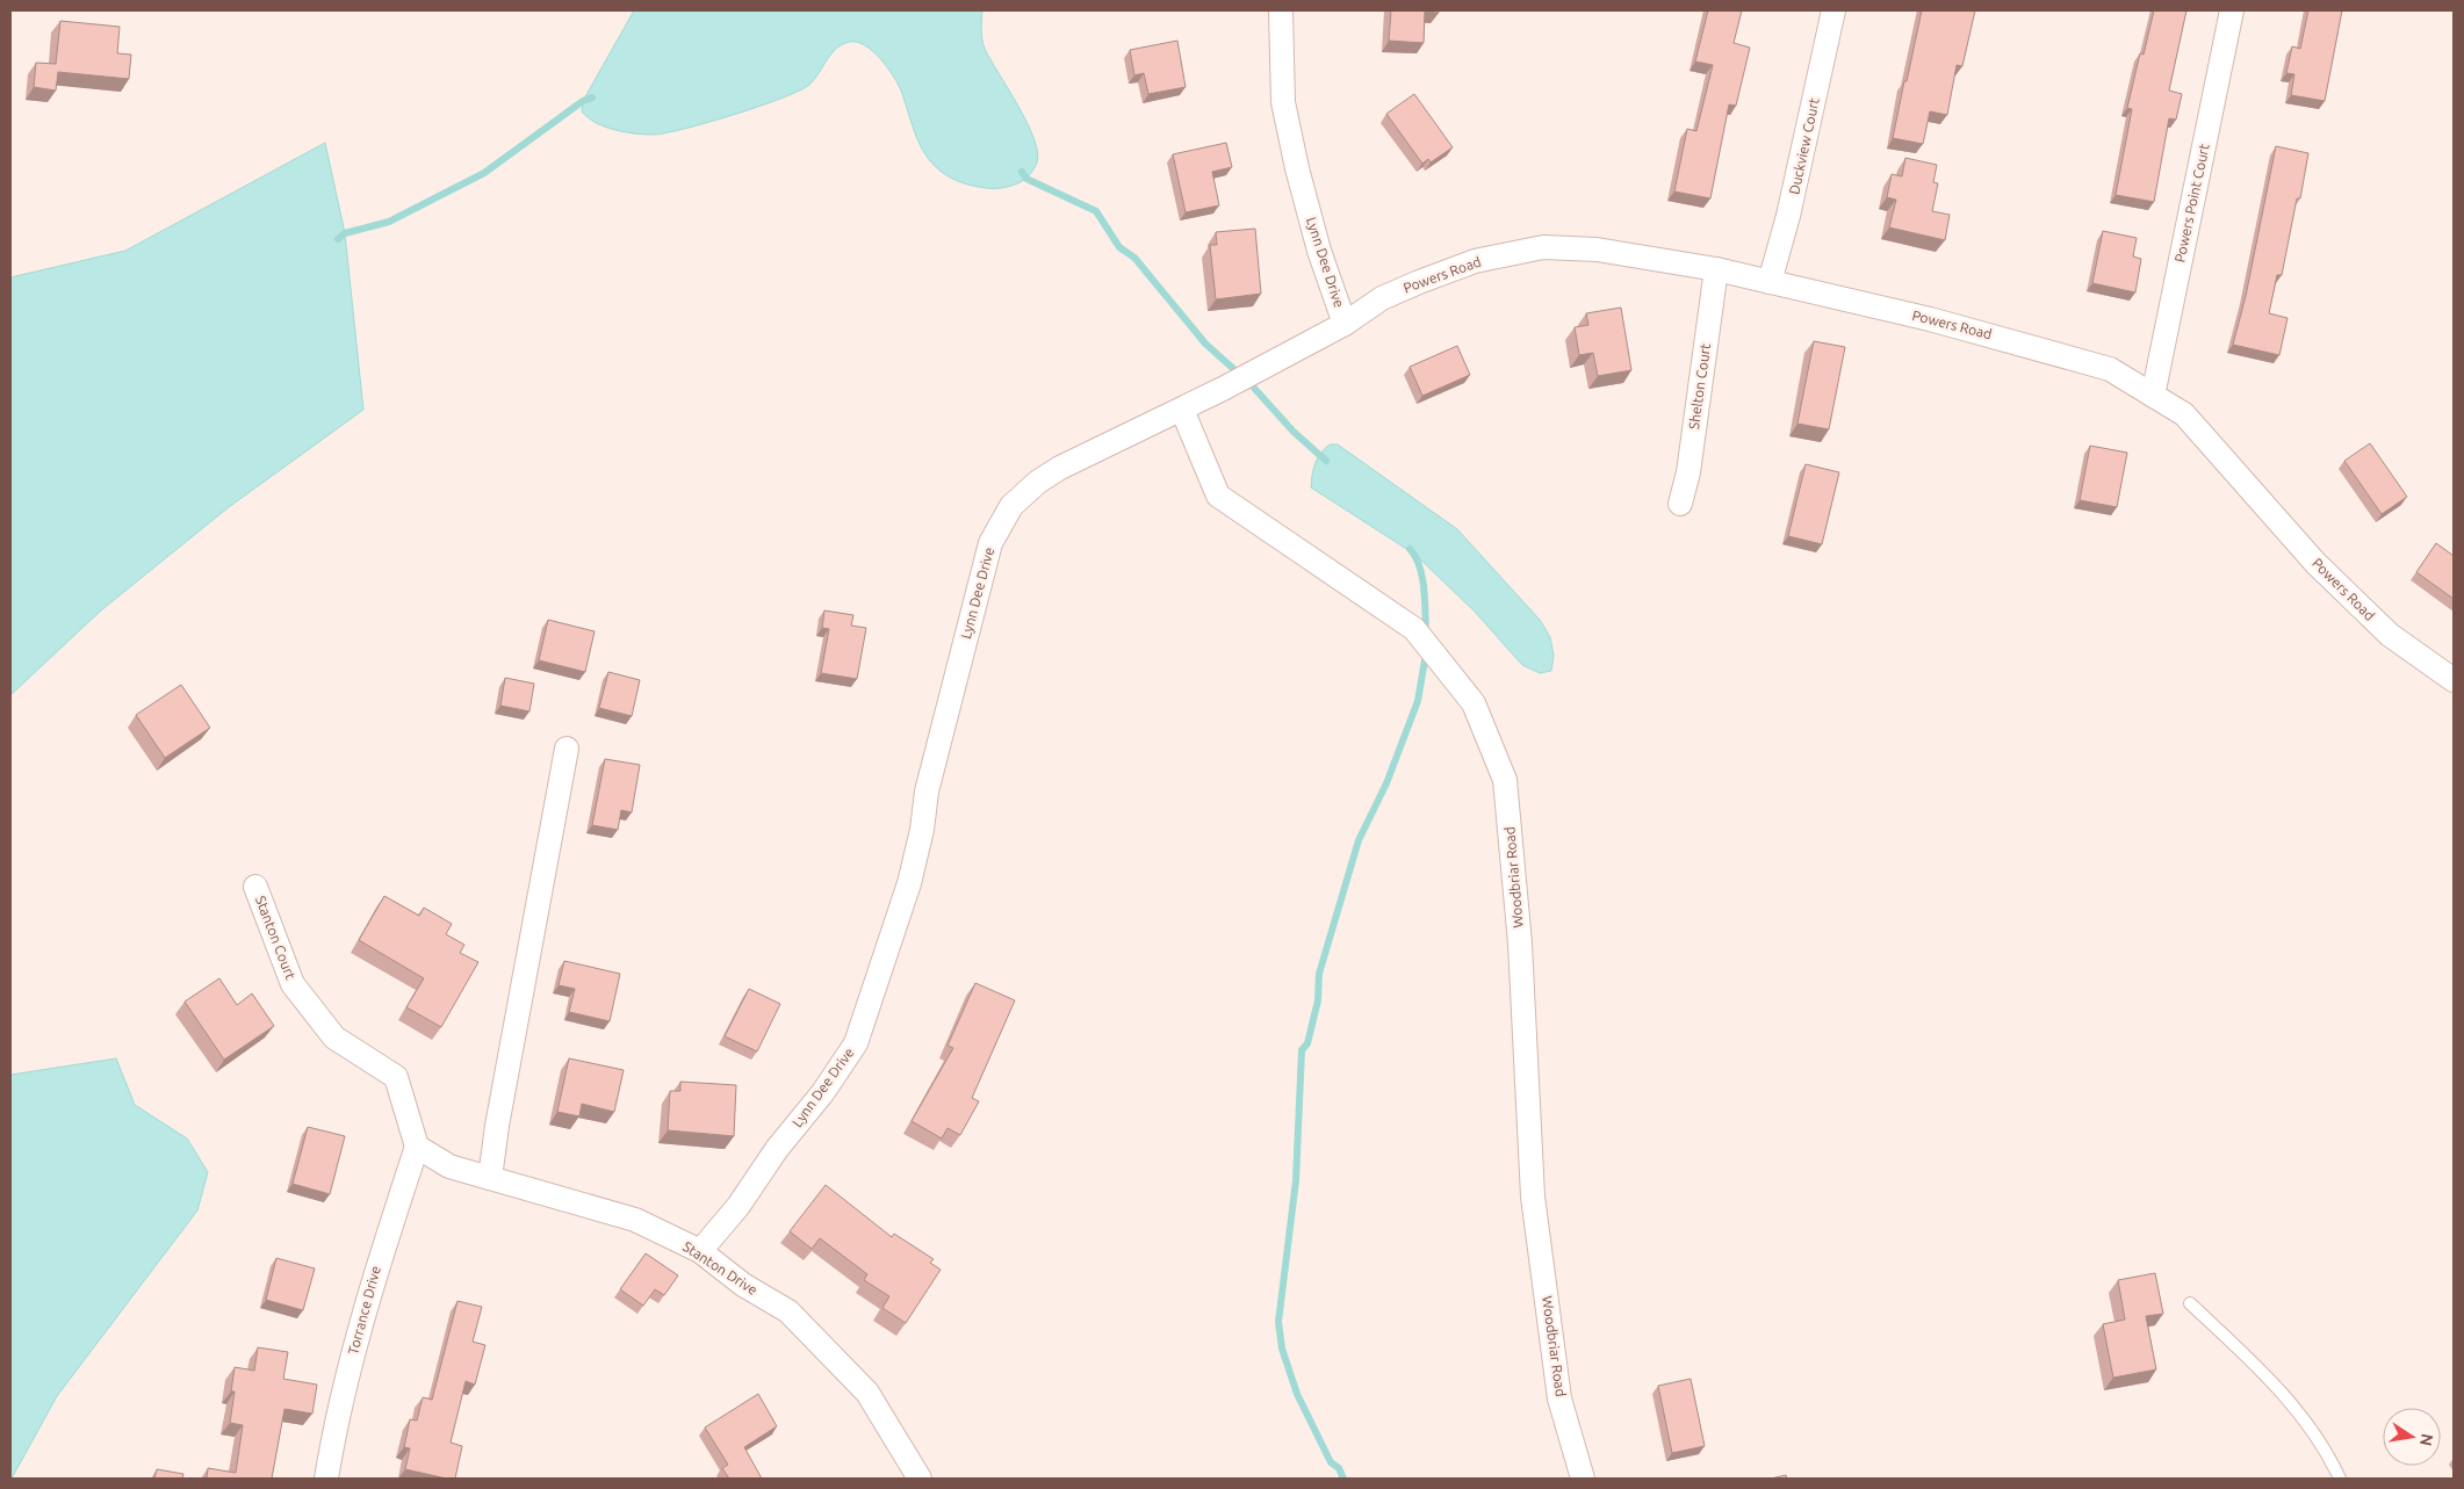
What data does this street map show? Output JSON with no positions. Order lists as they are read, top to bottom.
{
  "streets": {
    "street": [
      "Duckview Court",
      "Powers Point Court",
      "Lynn Dee Drive",
      "Powers Road",
      "Shelton Court",
      "Woodbriar Road",
      "Stanton Court",
      "Stanton Drive",
      "Torrance Drive"
    ]
  },
  "crossings": [
    ["Duckview Court", "Powers Road"],
    ["Powers Point Court", "Powers Road"],
    ["Lynn Dee Drive", "Powers Road"],
    ["Lynn Dee Drive", "Woodbriar Road"],
    ["Lynn Dee Drive", "Stanton Drive"],
    ["Powers Road", "Shelton Court"],
    ["Stanton Court", "Stanton Drive"],
    ["Stanton Court", "Torrance Drive"],
    ["Stanton Drive", "Torrance Drive"]
  ],
  "north": "right"
}
